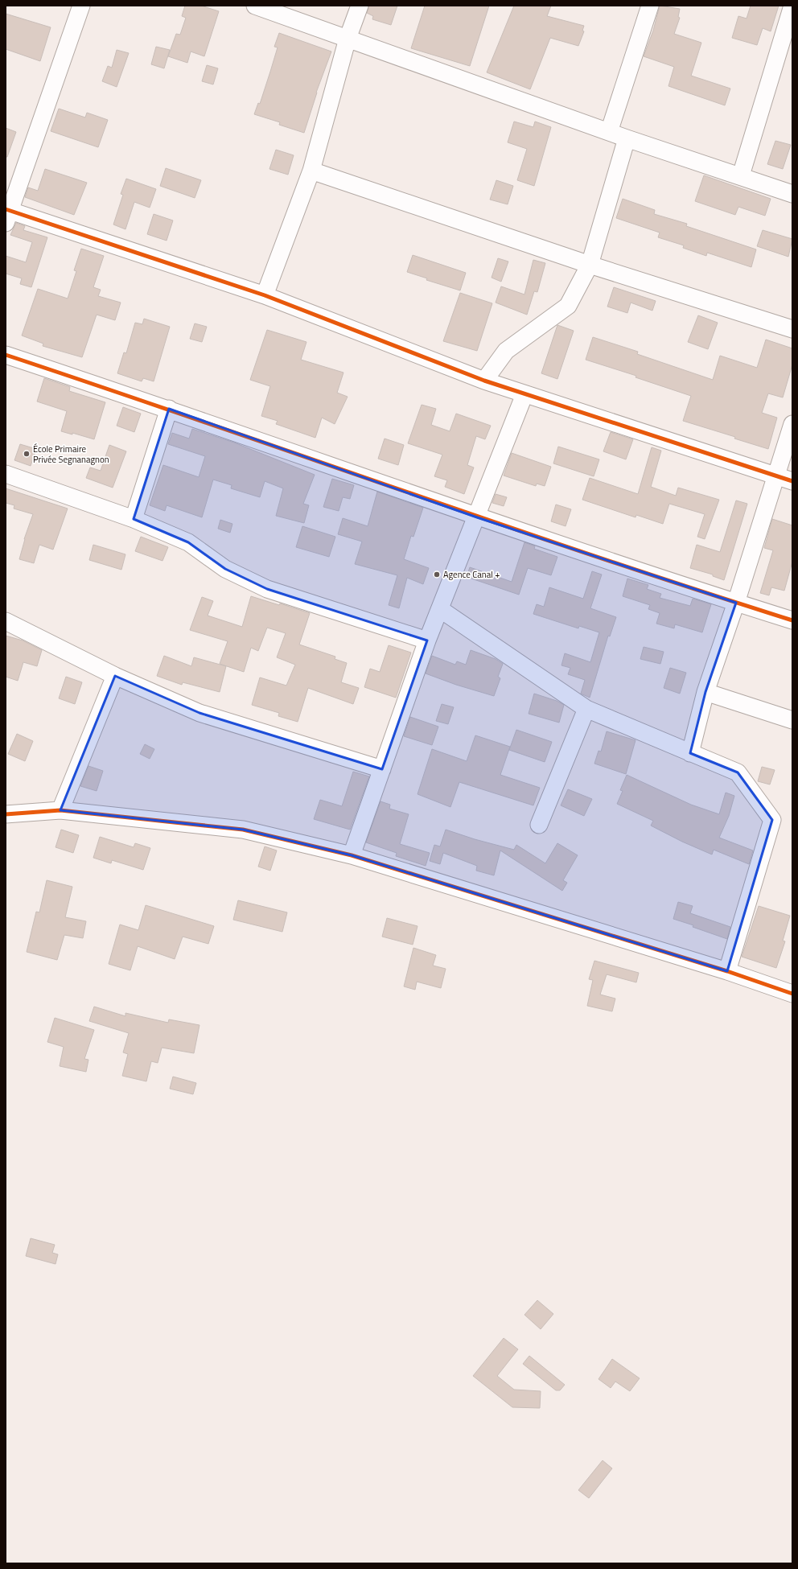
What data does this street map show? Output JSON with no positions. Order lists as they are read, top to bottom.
{
  "places": ["École Primaire Privée Segnanagnon", "Agence Canal +"]
}
